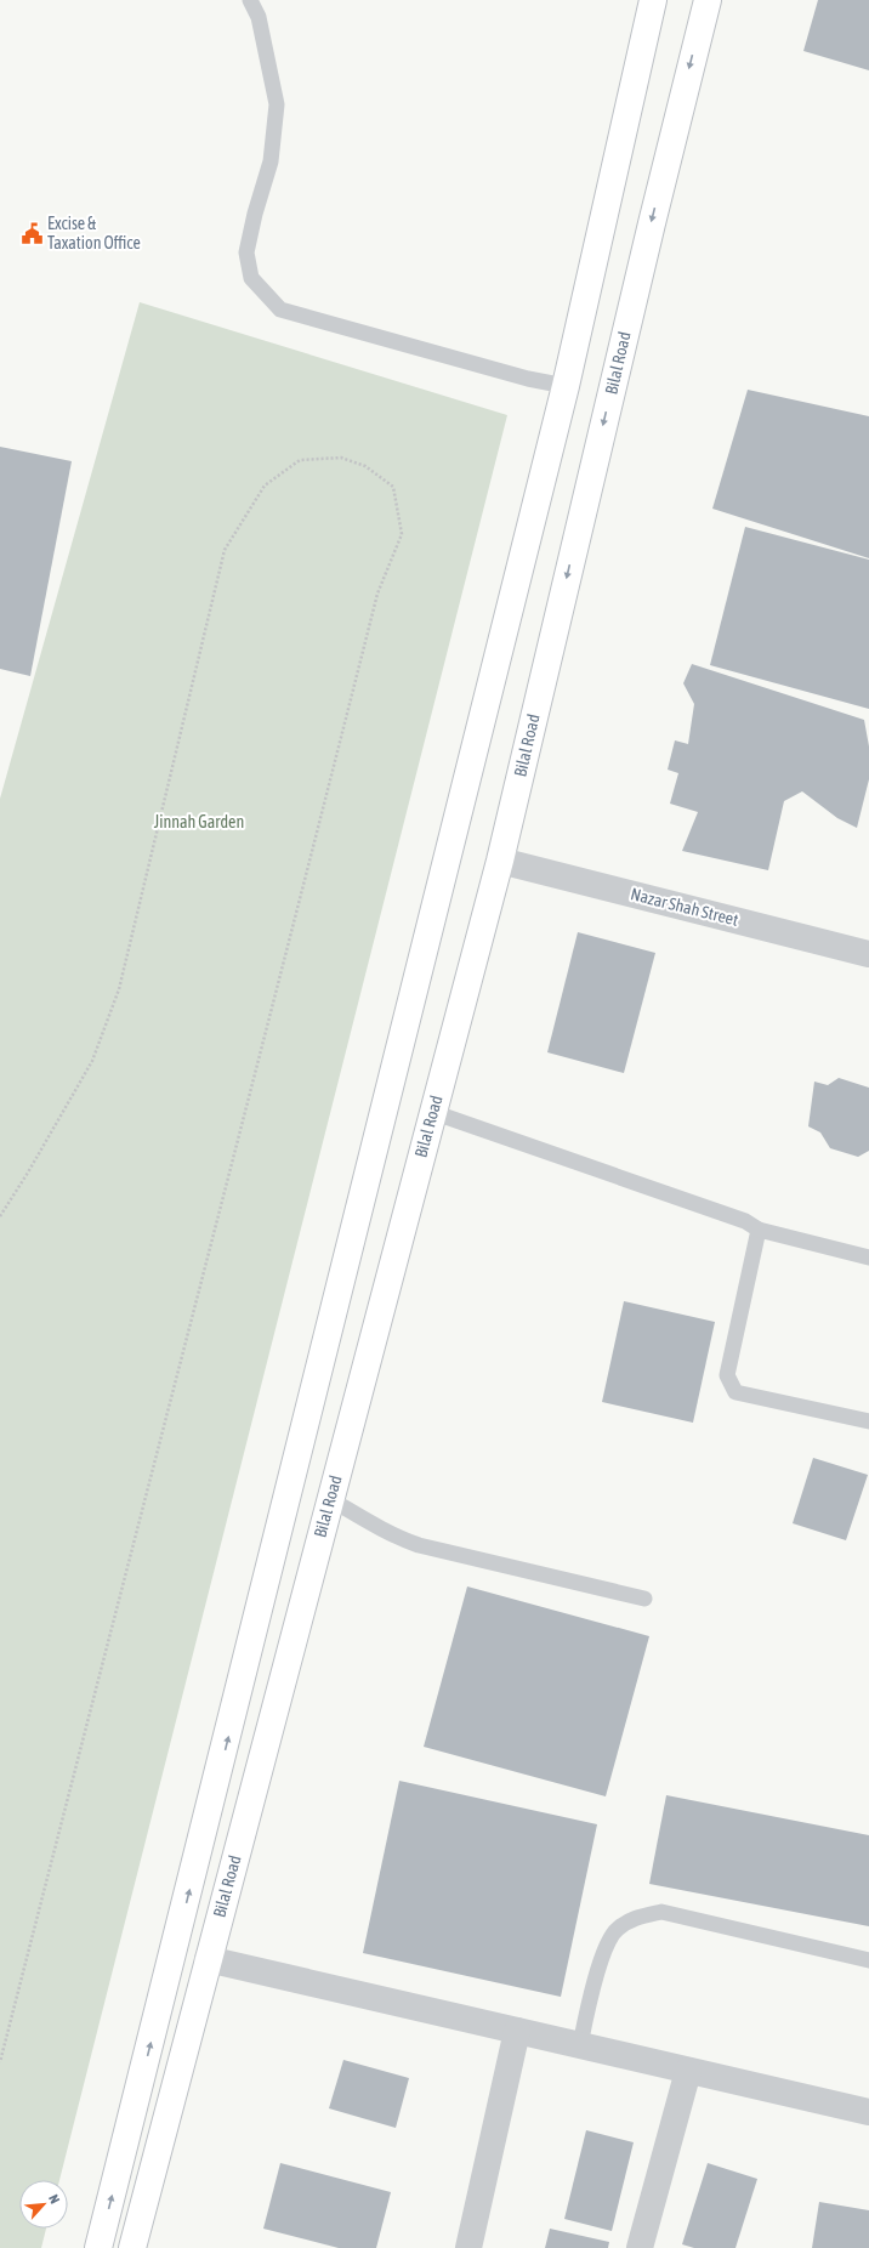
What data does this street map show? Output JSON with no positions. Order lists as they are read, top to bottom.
{
  "streets": {
    "main road": ["Bilal Road"],
    "street": ["Nazar Shah Street"]
  },
  "crossings": [
    ["Bilal Road", "Nazar Shah Street"]
  ],
  "parks": ["Jinnah Garden"],
  "places": {
    "public building": ["Excise & Taxation Office"]
  },
  "north": "top right"
}
